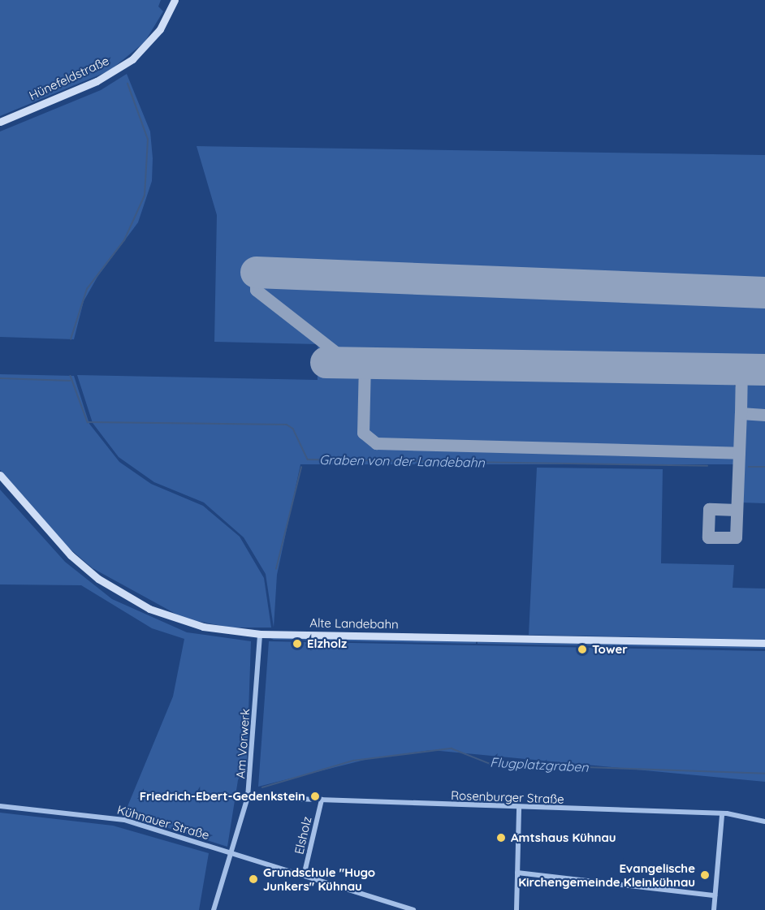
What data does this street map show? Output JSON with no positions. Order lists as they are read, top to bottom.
{
  "streets": {
    "main road": ["Hünefeldstraße", "Alte Landebahn"],
    "street": [
      "Am Vorwerk",
      "Rosenburger Straße",
      "Kühnauer Straße",
      "Elsholz"
    ]
  },
  "crossings": [
    ["Alte Landebahn", "Am Vorwerk"],
    ["Am Vorwerk", "Rosenburger Straße"],
    ["Am Vorwerk", "Kühnauer Straße"],
    ["Rosenburger Straße", "Elsholz"],
    ["Kühnauer Straße", "Elsholz"]
  ],
  "water": ["Graben von der Landebahn", "Flugplatzgraben"],
  "places": [
    "Elzholz",
    "Tower",
    "Friedrich-Ebert-Gedenkstein",
    "Amtshaus Kühnau",
    "Evangelische Kirchengemeinde Kleinkühnau",
    "Grundschule \"Hugo Junkers\" Kühnau"
  ]
}
